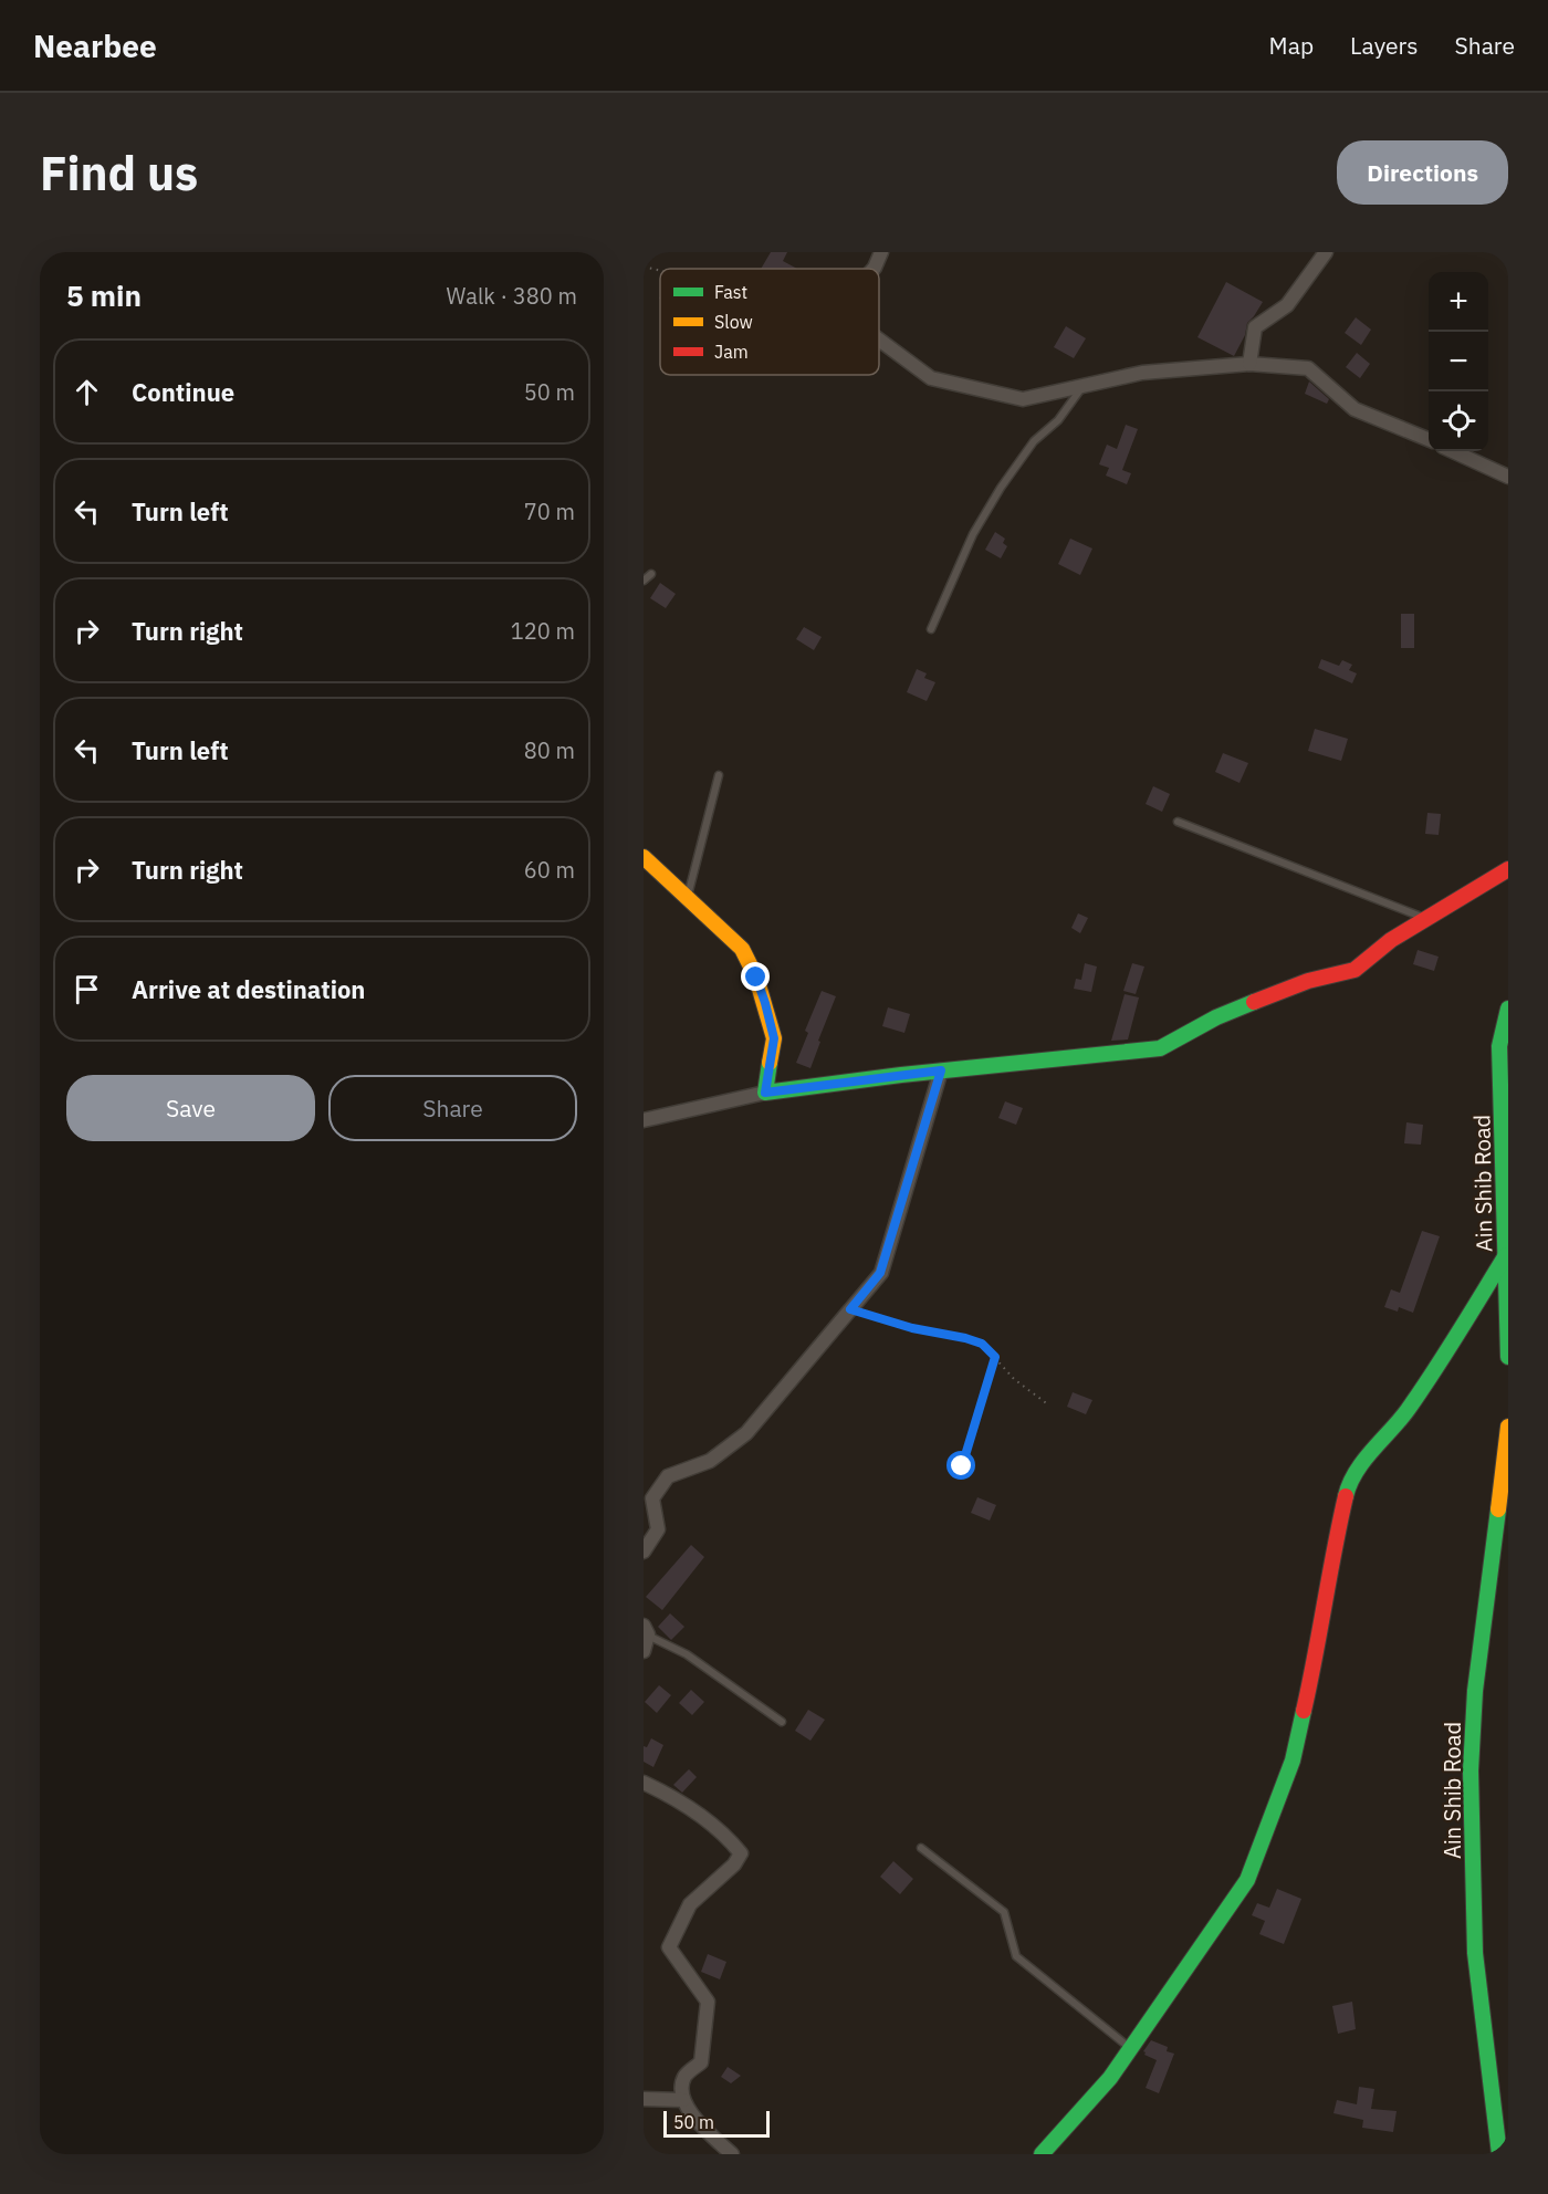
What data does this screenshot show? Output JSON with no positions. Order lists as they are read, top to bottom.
{
  "streets": {
    "street": ["Ain Shib Road"]
  },
  "legend": ["Fast", "Slow", "Jam"],
  "scale_bar": "50 m",
  "page": {
    "header": "Nearbee",
    "nav": ["Map", "Layers", "Share"],
    "buttons": [
      "Directions",
      ["Save", "Share"]
    ],
    "title": "Find us",
    "heading": ["5 min", "Walk · 380 m"],
    "map_buttons": ["+", "−"],
    "list": [
      ["Continue", "50 m"],
      ["Turn left", "70 m"],
      ["Turn right", "120 m"],
      ["Turn left", "80 m"],
      ["Turn right", "60 m"],
      "Arrive at destination"
    ],
    "scale": "50 m"
  }
}
